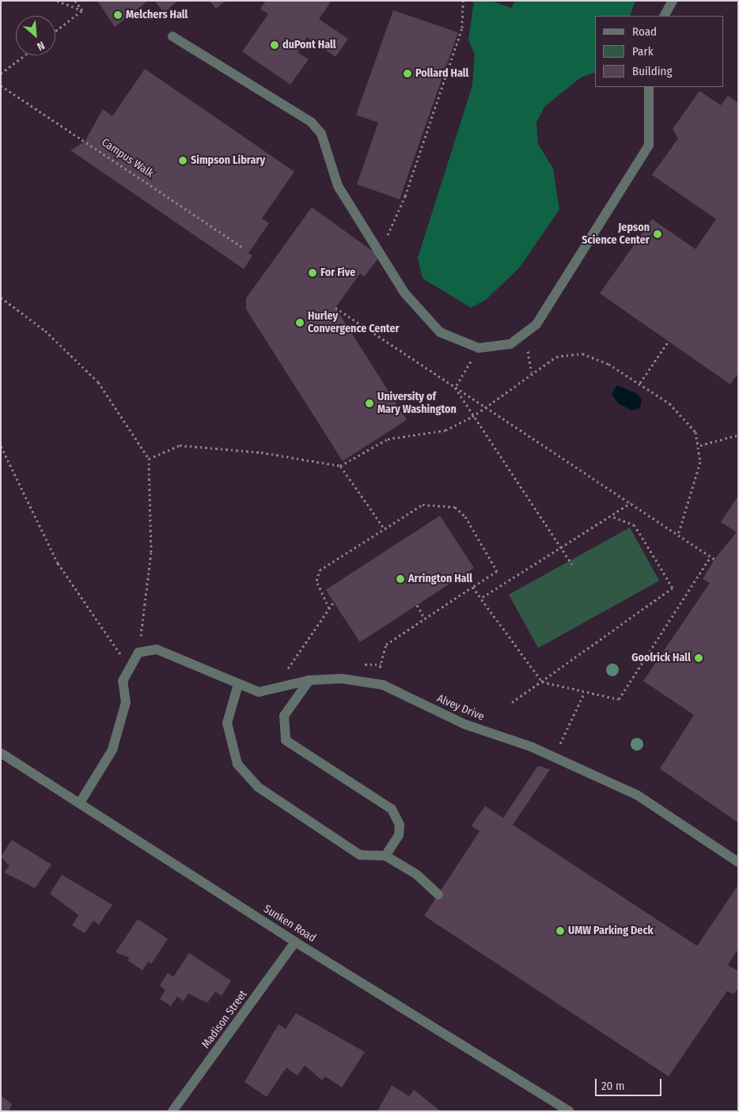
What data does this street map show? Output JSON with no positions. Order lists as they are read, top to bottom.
{
  "streets": {
    "street": ["Alvey Drive", "Sunken Road", "Madison Street"],
    "path": ["Campus Walk"]
  },
  "crossings": [
    ["Sunken Road", "Madison Street"]
  ],
  "places": [
    "Melchers Hall",
    "duPont Hall",
    "Pollard Hall",
    "Simpson Library",
    "Jepson Science Center",
    "For Five",
    "Hurley Convergence Center",
    "University of Mary Washington",
    "Arrington Hall",
    "Goolrick Hall",
    "UMW Parking Deck"
  ],
  "legend": ["Road", "Park", "Building"],
  "scale_bar": "20 m",
  "north": "bottom right"
}
